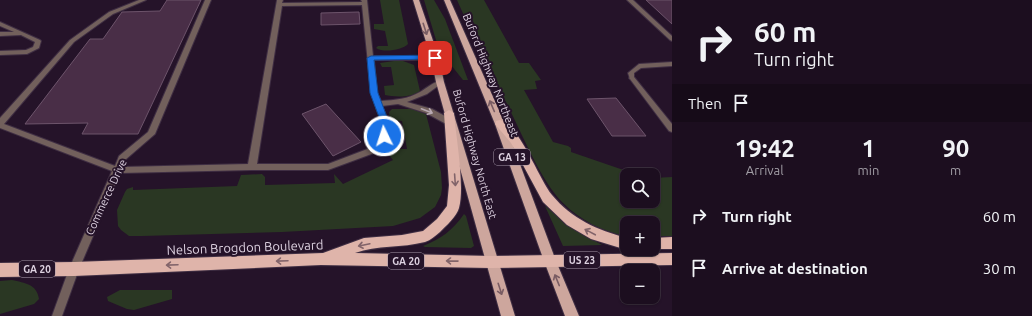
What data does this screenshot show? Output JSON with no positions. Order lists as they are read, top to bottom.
{
  "streets": {
    "highway": ["Nelson Brogdon Boulevard", "US 23", "GA 20"],
    "main road": ["Buford Highway Northeast", "Buford Highway North East", "GA 13"],
    "street": ["Commerce Drive"]
  },
  "crossings": [
    ["Buford Highway Northeast", "US 23"],
    ["Buford Highway North East", "Nelson Brogdon Boulevard"],
    ["Buford Highway North East", "US 23"],
    ["Commerce Drive", "Nelson Brogdon Boulevard"],
    ["Nelson Brogdon Boulevard", "US 23"]
  ],
  "one_way": ["Buford Highway Northeast", "Buford Highway North East", "Nelson Brogdon Boulevard"],
  "page": {
    "turn": ["60 m", "Turn right"],
    "then": "Then",
    "eta": [
      "19:42",
      "Arrival",
      "1",
      "min",
      "90",
      "m"
    ],
    "map_buttons": ["+", "−"],
    "list": [
      {
        "name": "Turn right",
        "value": "60 m"
      },
      {
        "name": "Arrive at destination",
        "value": "30 m"
      }
    ]
  }
}
